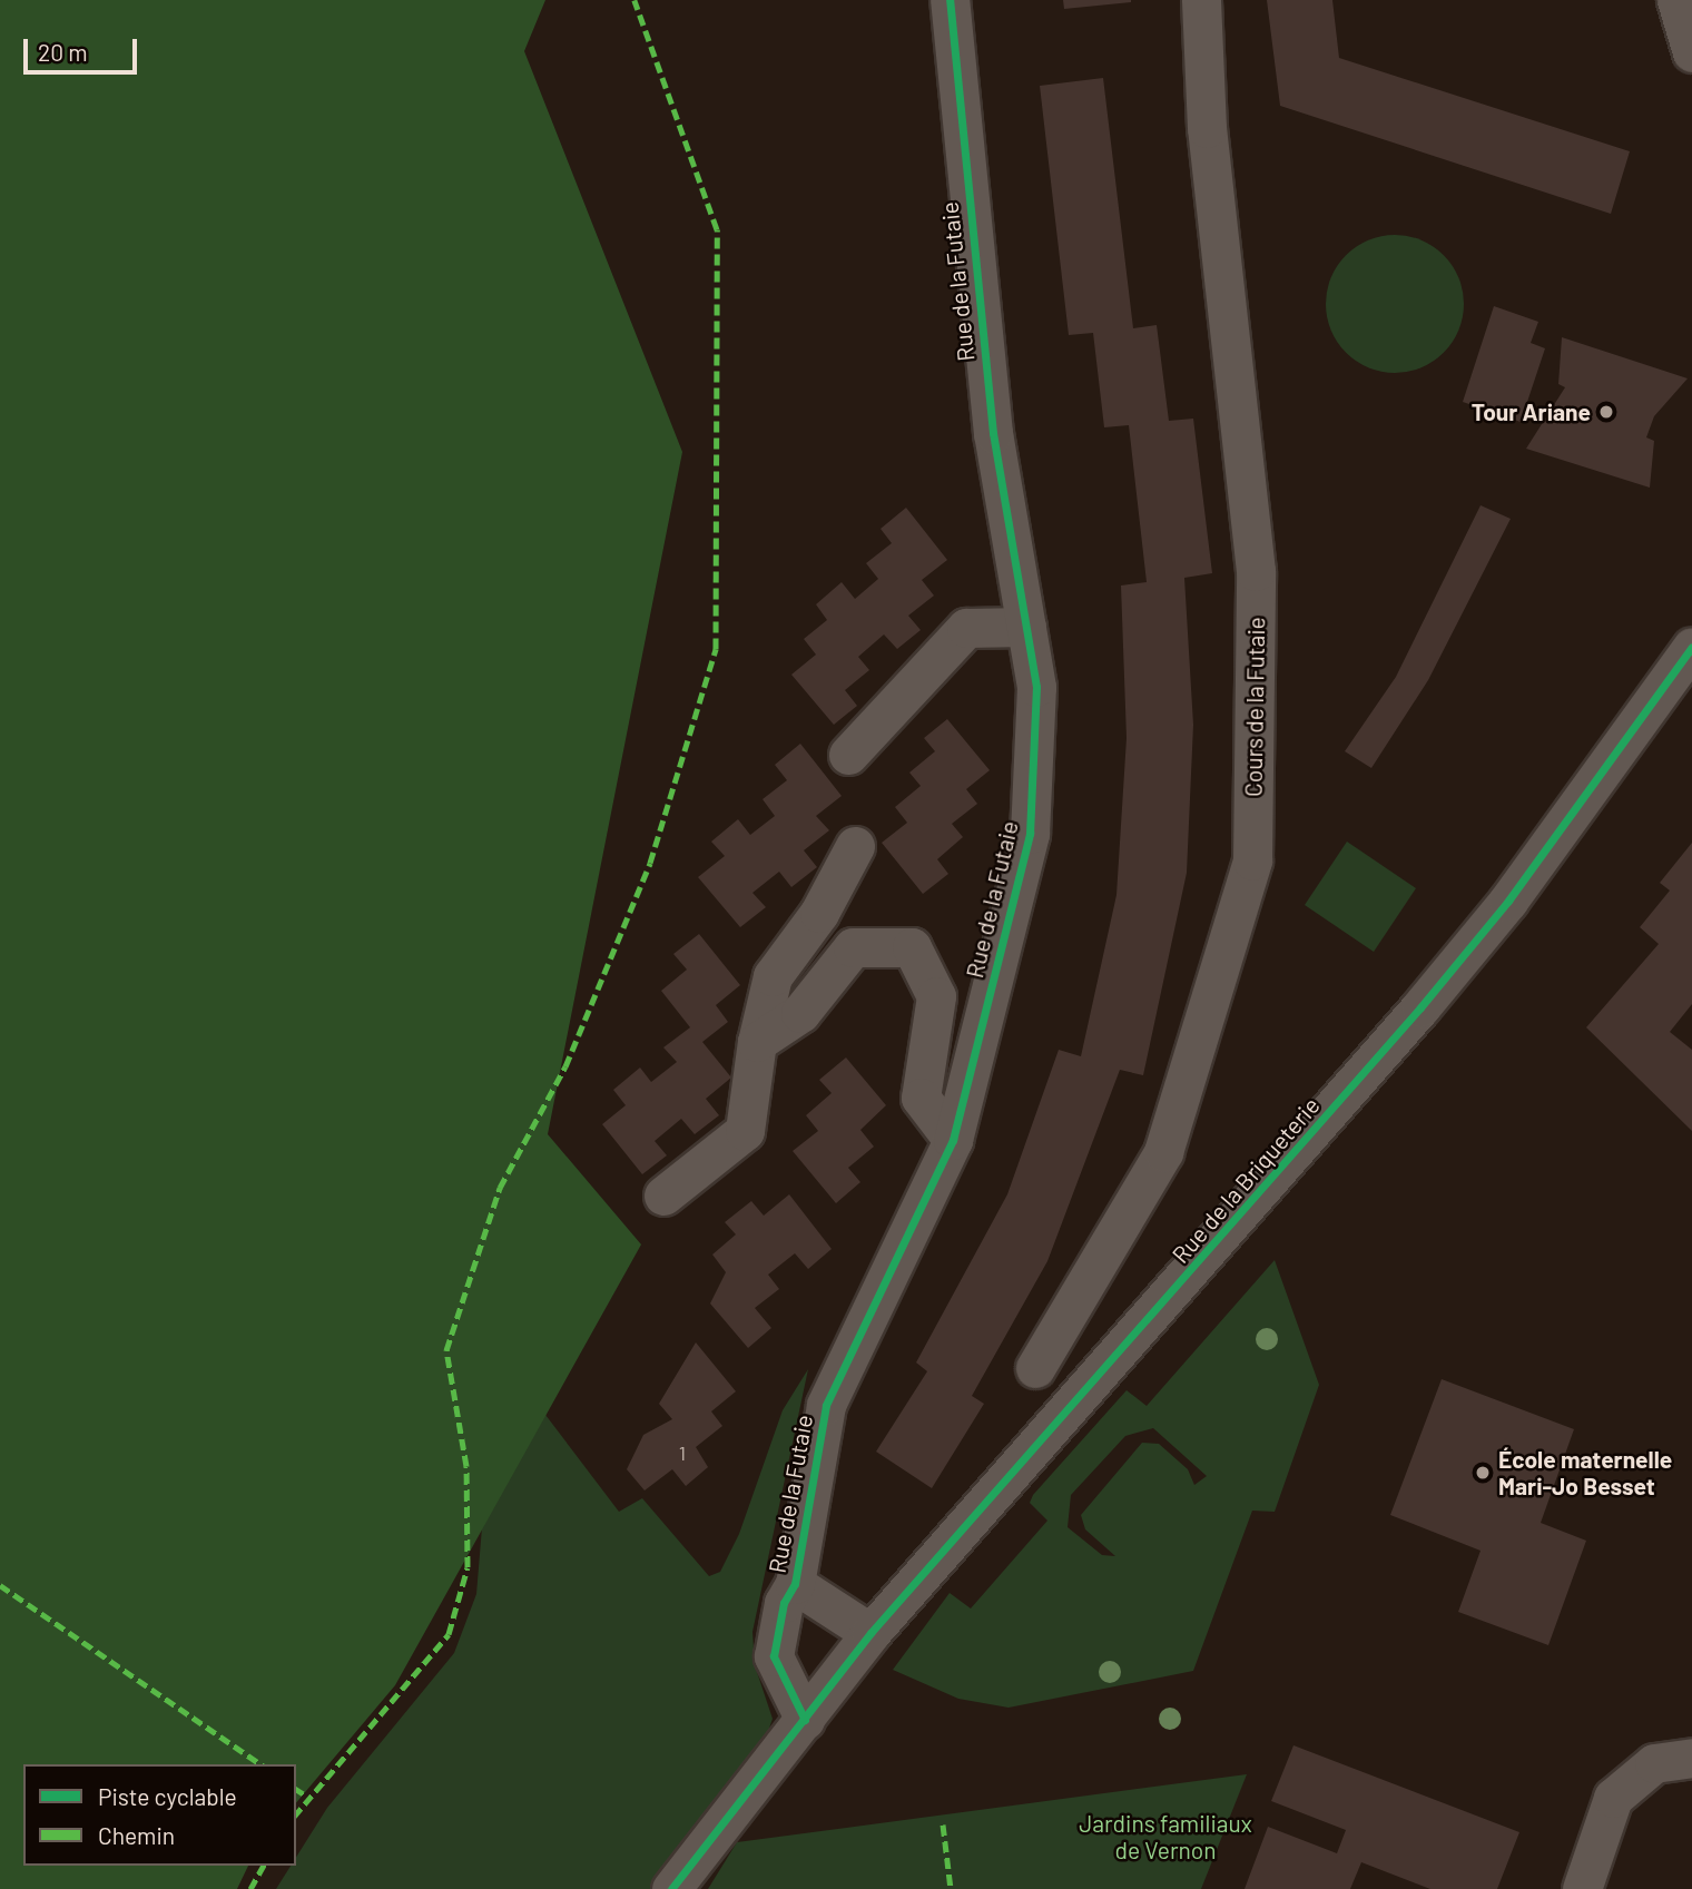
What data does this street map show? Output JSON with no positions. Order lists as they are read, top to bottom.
{
  "streets": {
    "street": ["Rue de la Futaie", "Cours de la Futaie", "Rue de la Briqueterie"]
  },
  "crossings": [
    ["Rue de la Futaie", "Rue de la Briqueterie"]
  ],
  "parks": ["Jardins familiaux de Vernon"],
  "places": ["Tour Ariane", "École maternelle Mari-Jo Besset"],
  "house_numbers": ["1"],
  "legend": ["Piste cyclable", "Chemin"],
  "scale_bar": "20 m"
}
